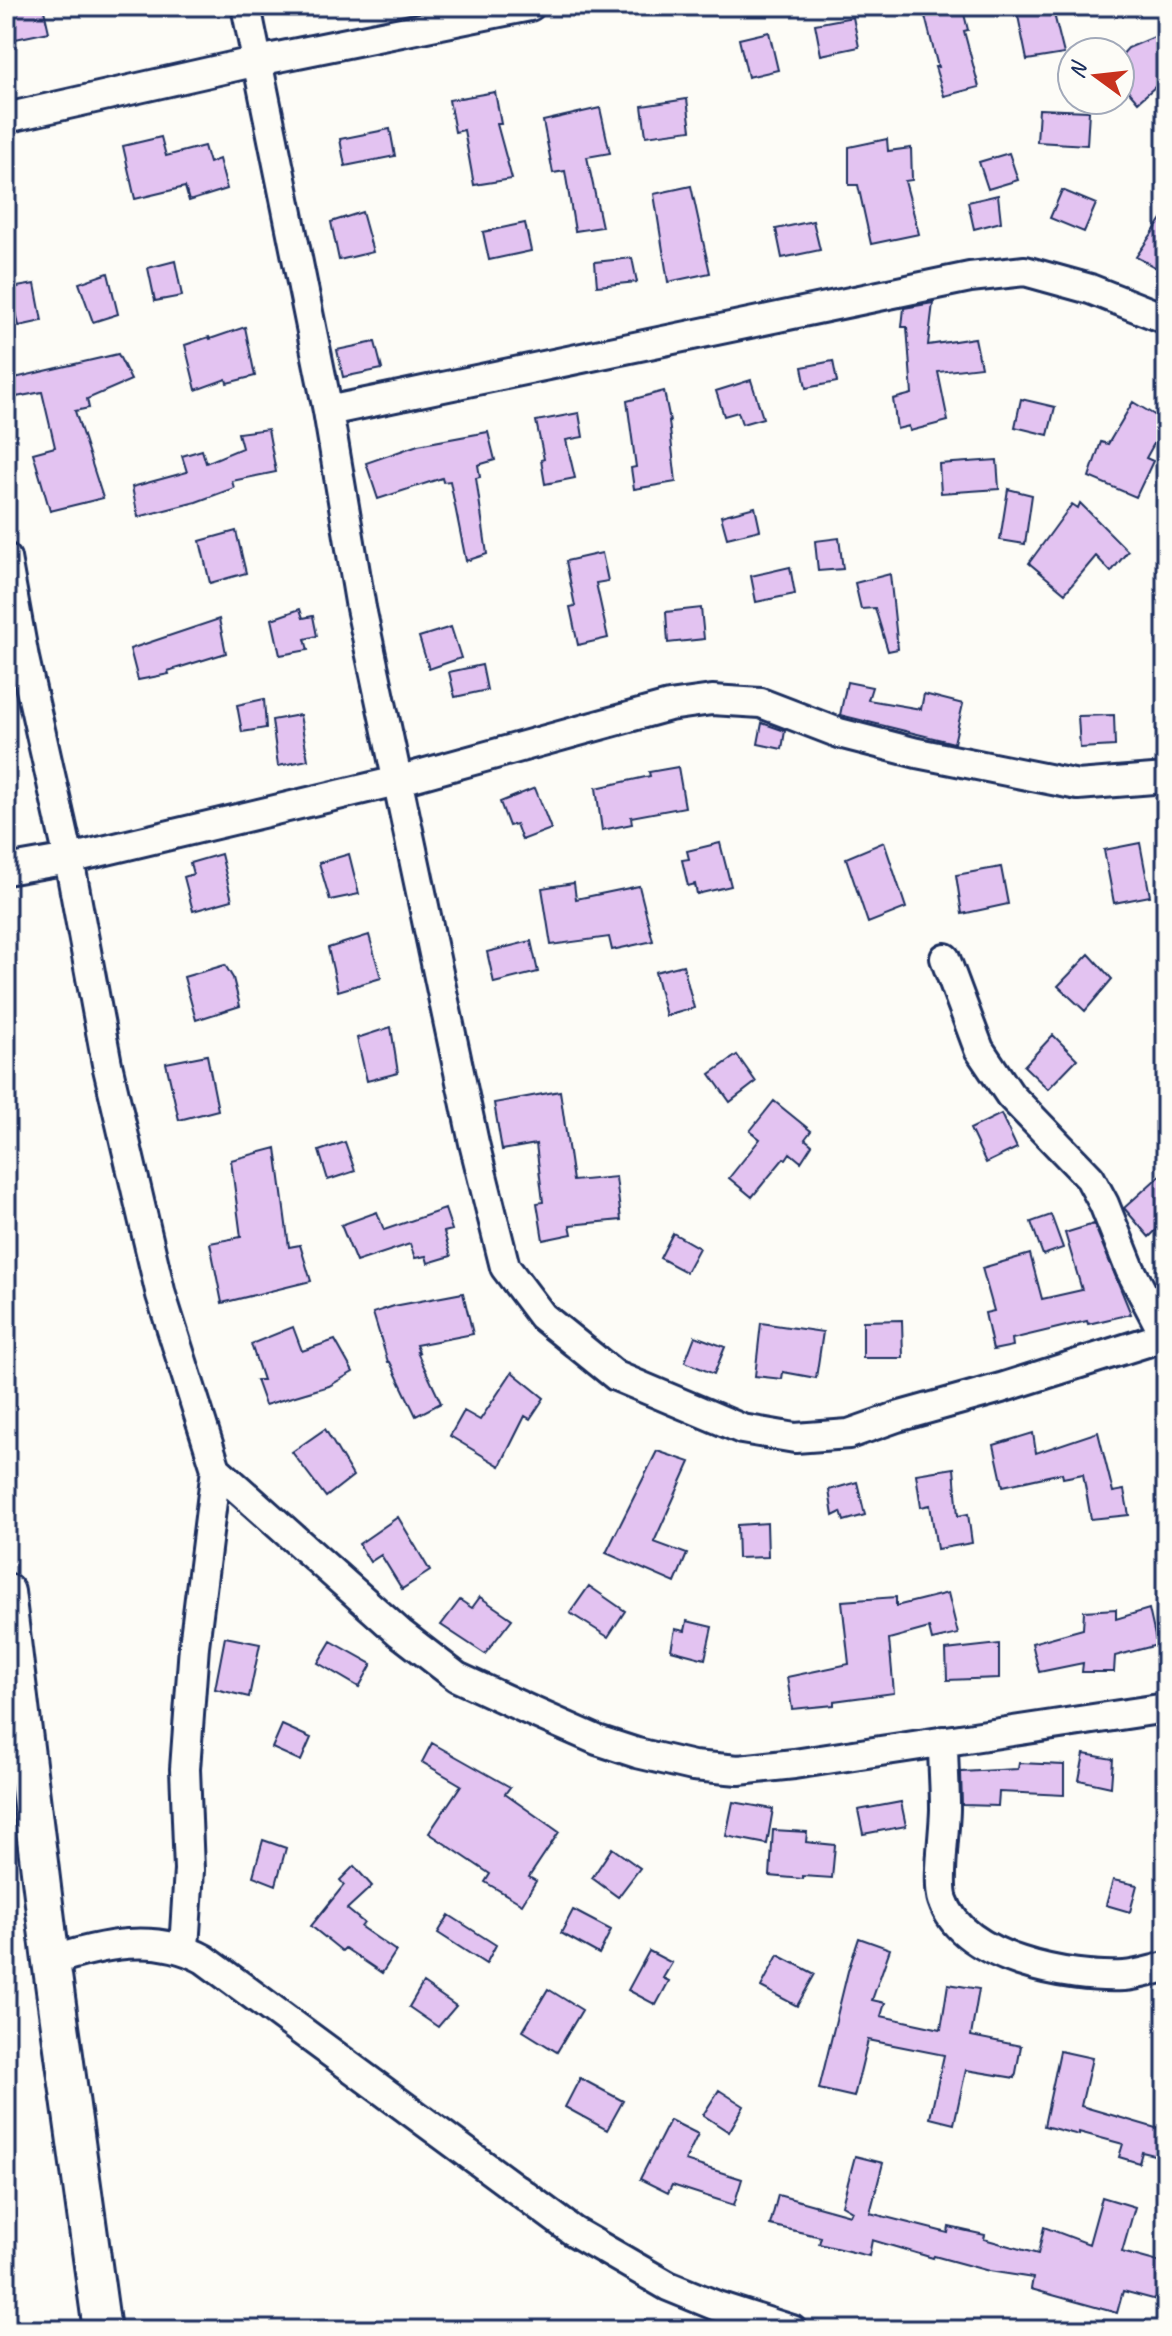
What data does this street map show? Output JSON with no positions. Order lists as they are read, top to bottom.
{
  "north": "left"
}
